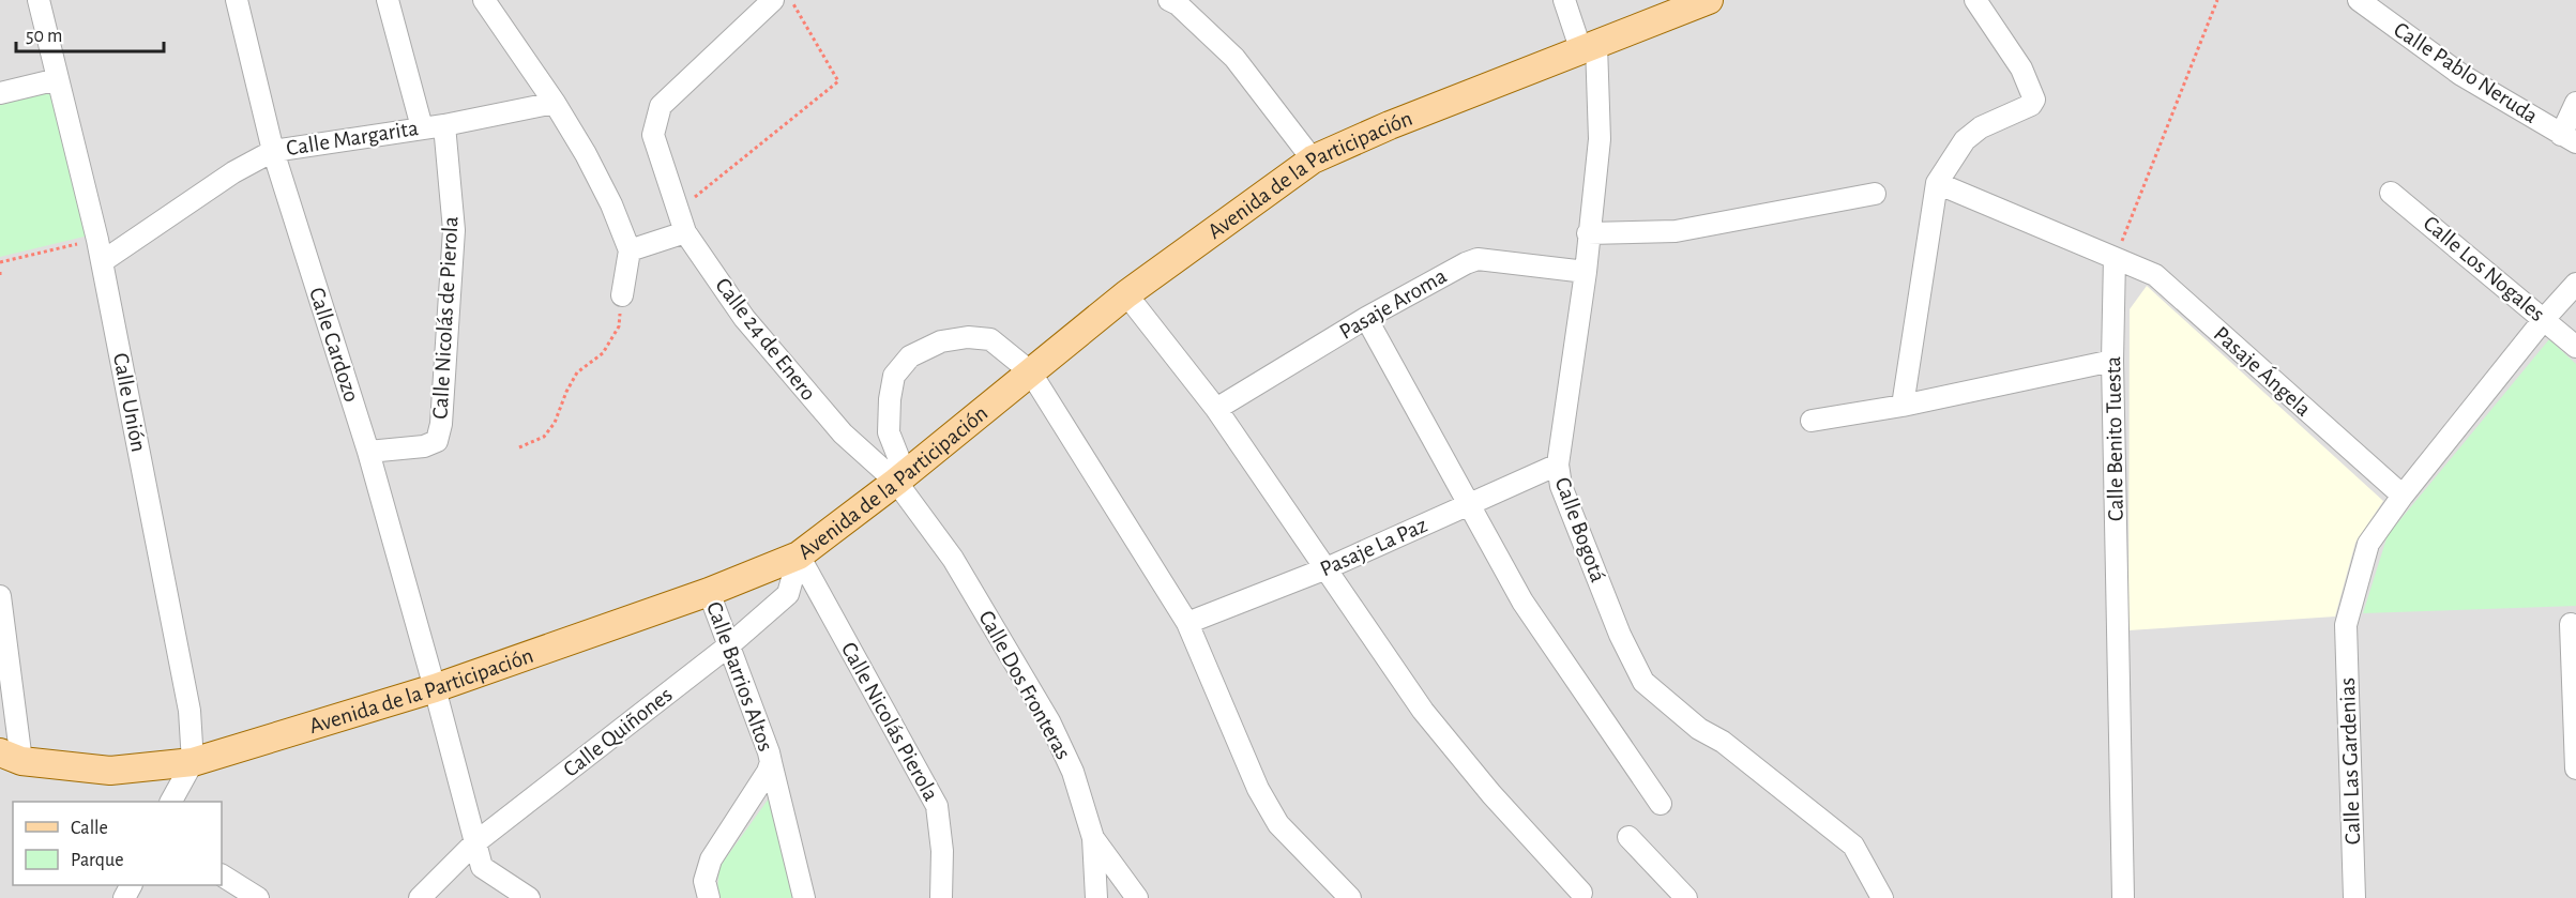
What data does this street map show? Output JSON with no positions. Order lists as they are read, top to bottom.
{
  "streets": {
    "main road": ["Avenida de la Participación"],
    "street": [
      "Calle Pablo Neruda",
      "Calle Margarita",
      "Calle Los Nogales",
      "Pasaje Aroma",
      "Calle Nicolás de Pierola",
      "Calle 24 de Enero",
      "Calle Cardozo",
      "Pasaje Ángela",
      "Calle Unión",
      "Calle Benito Tuesta",
      "Calle Bogotá",
      "Pasaje La Paz",
      "Calle Barrios Altos",
      "Calle Dos Fronteras",
      "Calle Nicolás Pierola",
      "Calle Quiñones",
      "Calle Las Gardenias"
    ]
  },
  "crossings": [
    ["Calle Margarita", "Calle Nicolás de Pierola"],
    ["Calle Margarita", "Calle Cardozo"],
    ["Calle Margarita", "Calle Unión"],
    ["Avenida de la Participación", "Calle 24 de Enero"],
    ["Avenida de la Participación", "Calle Cardozo"],
    ["Avenida de la Participación", "Calle Unión"],
    ["Avenida de la Participación", "Calle Bogotá"],
    ["Avenida de la Participación", "Calle Barrios Altos"],
    ["Avenida de la Participación", "Calle Dos Fronteras"],
    ["Avenida de la Participación", "Calle Nicolás Pierola"],
    ["Avenida de la Participación", "Calle Quiñones"],
    ["Calle Los Nogales", "Calle Las Gardenias"],
    ["Pasaje Aroma", "Calle Bogotá"],
    ["Calle Nicolás de Pierola", "Calle Cardozo"],
    ["Calle 24 de Enero", "Calle Dos Fronteras"],
    ["Calle Cardozo", "Calle Quiñones"],
    ["Pasaje Ángela", "Calle Benito Tuesta"],
    ["Pasaje Ángela", "Calle Las Gardenias"],
    ["Calle Bogotá", "Pasaje La Paz"],
    ["Calle Barrios Altos", "Calle Quiñones"],
    ["Calle Nicolás Pierola", "Calle Quiñones"]
  ],
  "legend": ["Calle", "Parque"],
  "scale_bar": "50 m"
}
